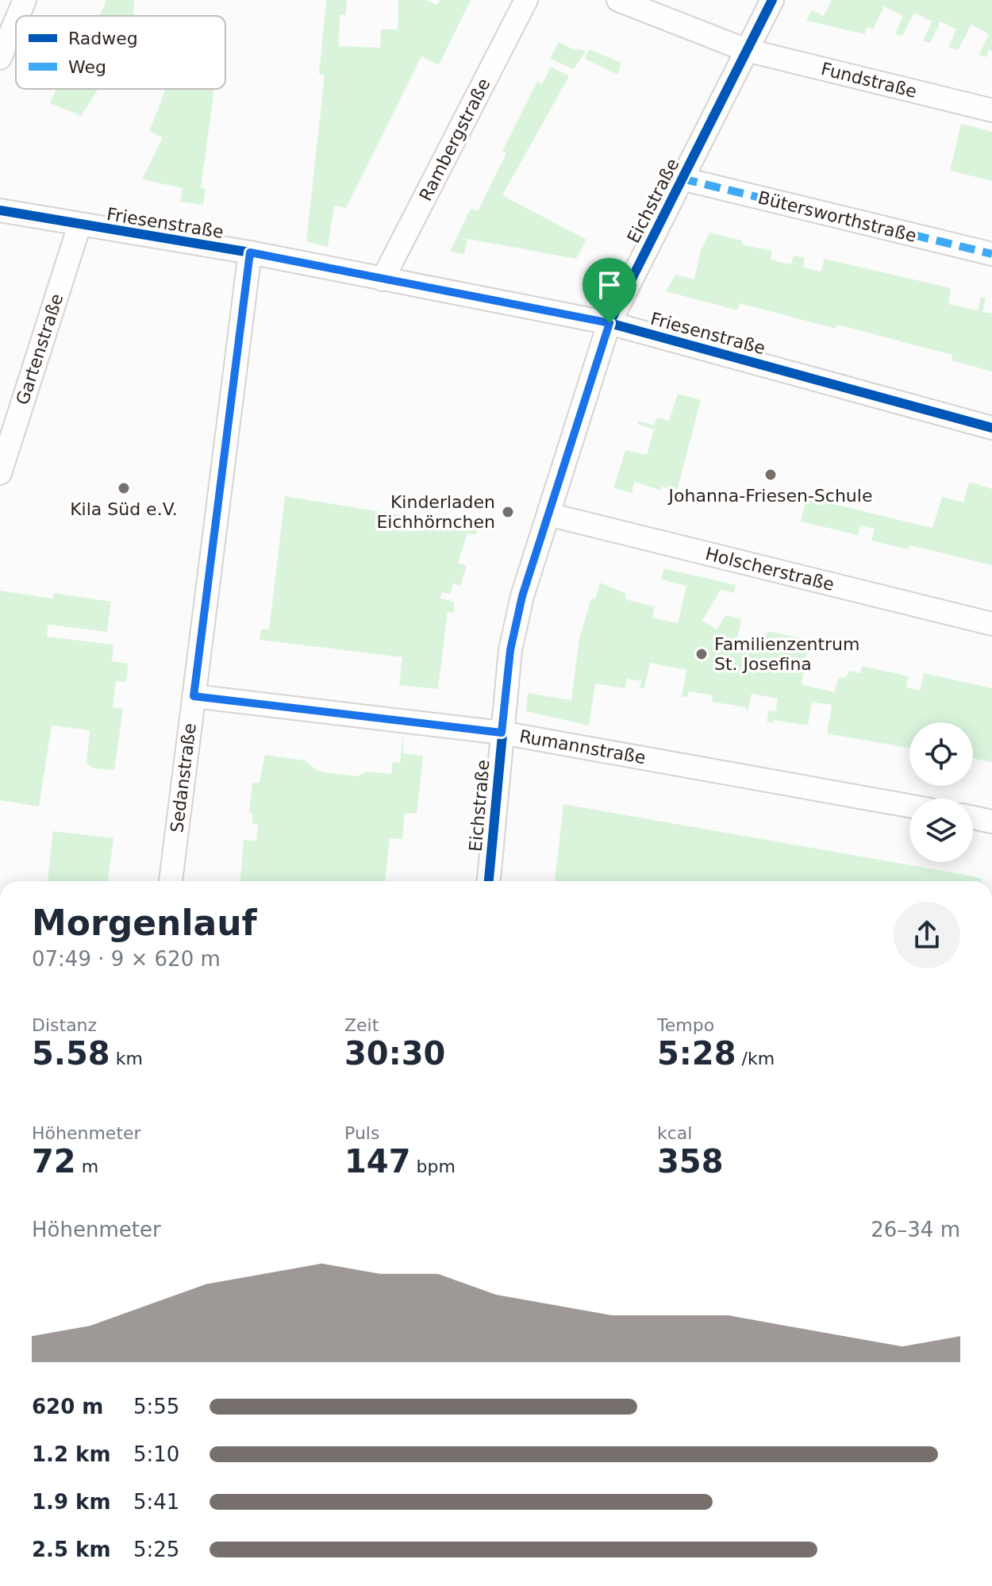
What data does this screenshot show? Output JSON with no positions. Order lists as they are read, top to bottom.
{
  "streets": {
    "street": [
      "Fundstraße",
      "Rambergstraße",
      "Eichstraße",
      "Bütersworthstraße",
      "Friesenstraße",
      "Gartenstraße",
      "Holscherstraße",
      "Rumannstraße",
      "Sedanstraße"
    ]
  },
  "crossings": [
    ["Fundstraße", "Eichstraße"],
    ["Rambergstraße", "Friesenstraße"],
    ["Eichstraße", "Bütersworthstraße"],
    ["Eichstraße", "Friesenstraße"],
    ["Eichstraße", "Holscherstraße"],
    ["Eichstraße", "Rumannstraße"],
    ["Friesenstraße", "Gartenstraße"],
    ["Friesenstraße", "Sedanstraße"],
    ["Rumannstraße", "Sedanstraße"]
  ],
  "places": [
    "Johanna-Friesen-Schule",
    "Kila Süd e.V.",
    "Kinderladen Eichhörnchen",
    "Familienzentrum St. Josefina"
  ],
  "legend": ["Radweg", "Weg"],
  "page": {
    "heading": ["Morgenlauf", "07:49 · 9 × 620 m"],
    "stats": [
      ["Distanz", "5.58 km"],
      ["Zeit", "30:30"],
      ["Tempo", "5:28 /km"],
      ["Höhenmeter", "72 m"],
      ["Puls", "147 bpm"],
      ["kcal", "358"]
    ],
    "chart": ["Höhenmeter", "26–34 m"],
    "list": [
      {
        "name": "620 m",
        "note": "5:55"
      },
      {
        "name": "1.2 km",
        "note": "5:10"
      },
      {
        "name": "1.9 km",
        "note": "5:41"
      },
      {
        "name": "2.5 km",
        "note": "5:25"
      }
    ]
  }
}
